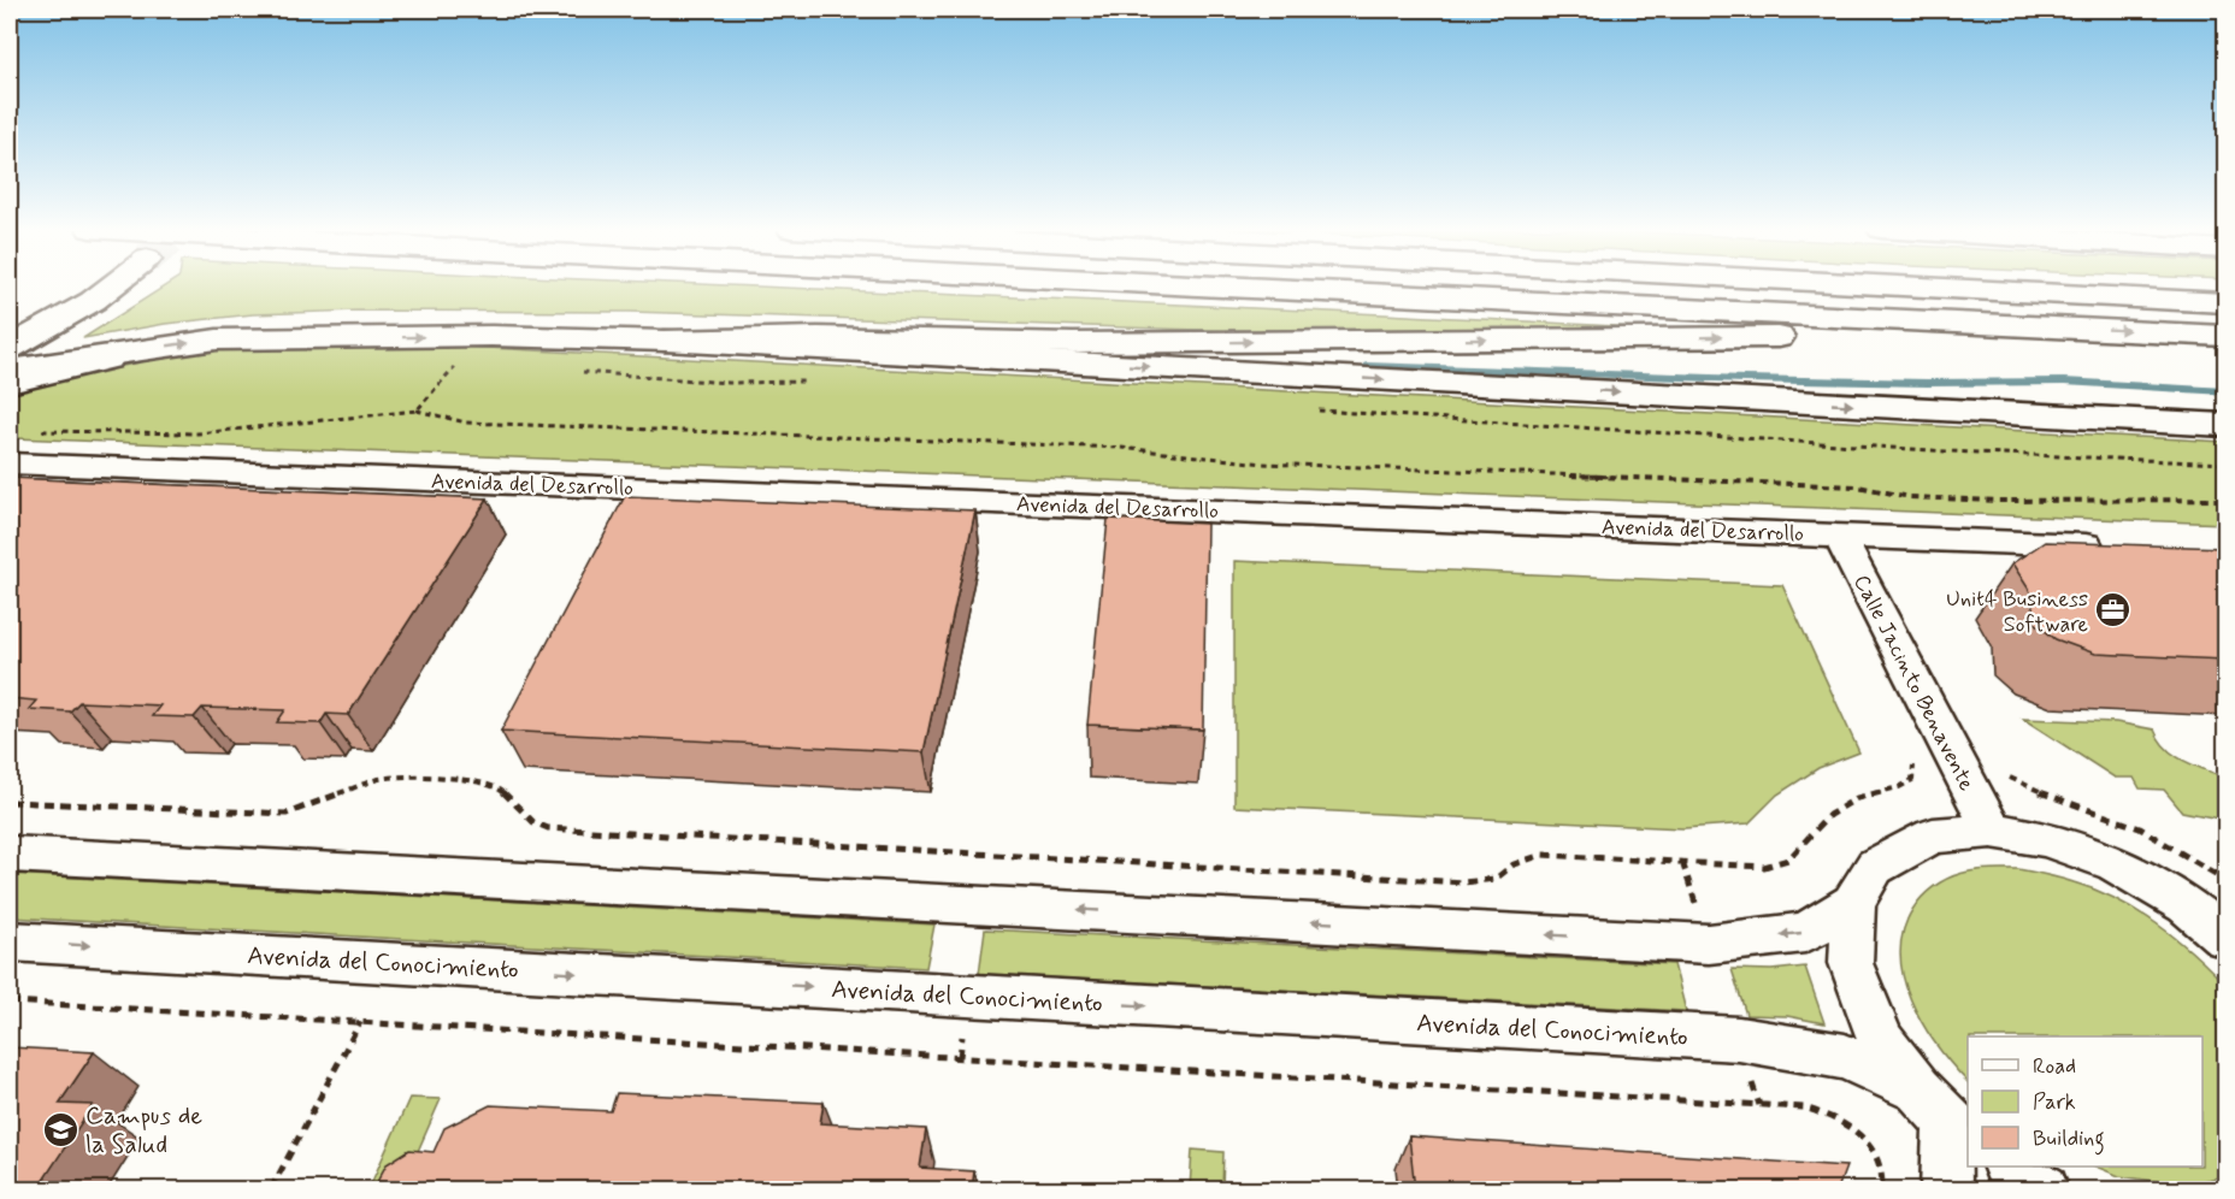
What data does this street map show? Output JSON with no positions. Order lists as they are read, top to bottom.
{
  "streets": {
    "street": ["Avenida del Desarrollo", "Calle Jacinto Benavente", "Avenida del Conocimiento"]
  },
  "crossings": [
    ["Avenida del Desarrollo", "Calle Jacinto Benavente"]
  ],
  "places": {
    "office": ["Unit4 Business Software"],
    "school or university": ["Campus de la Salud"]
  },
  "legend": ["Road", "Park", "Building"]
}
